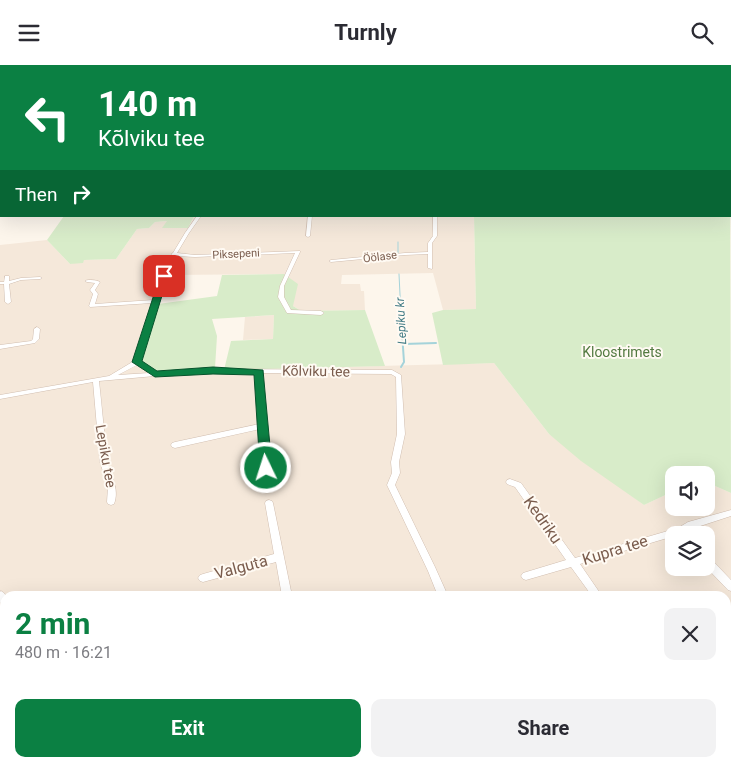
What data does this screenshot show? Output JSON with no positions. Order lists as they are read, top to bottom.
{
  "streets": {
    "street": [
      "Piksepeni",
      "Öölase",
      "Kõlviku tee",
      "Lepiku tee",
      "Kedriku",
      "Kupra tee",
      "Valguta"
    ]
  },
  "crossings": [
    ["Kõlviku tee", "Lepiku tee"],
    ["Kedriku", "Kupra tee"]
  ],
  "water": ["Lepiku kr"],
  "parks": ["Kloostrimets"],
  "page": {
    "header": "Turnly",
    "turn": ["140 m", "Kõlviku tee"],
    "then": "Then",
    "heading": ["2 min", "480 m · 16:21"],
    "buttons": ["Exit", "Share"]
  }
}
